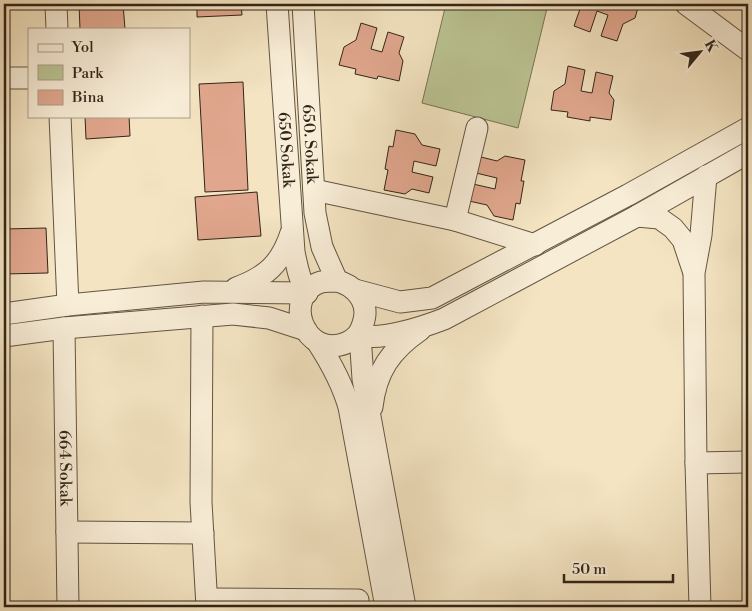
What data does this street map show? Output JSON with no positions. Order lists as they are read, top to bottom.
{
  "streets": {
    "street": ["650. Sokak", "650 Sokak", "664 Sokak"]
  },
  "crossings": [
    ["650. Sokak", "650 Sokak"]
  ],
  "legend": ["Yol", "Park", "Bina"],
  "scale_bar": "50 m",
  "north": "top right"
}
